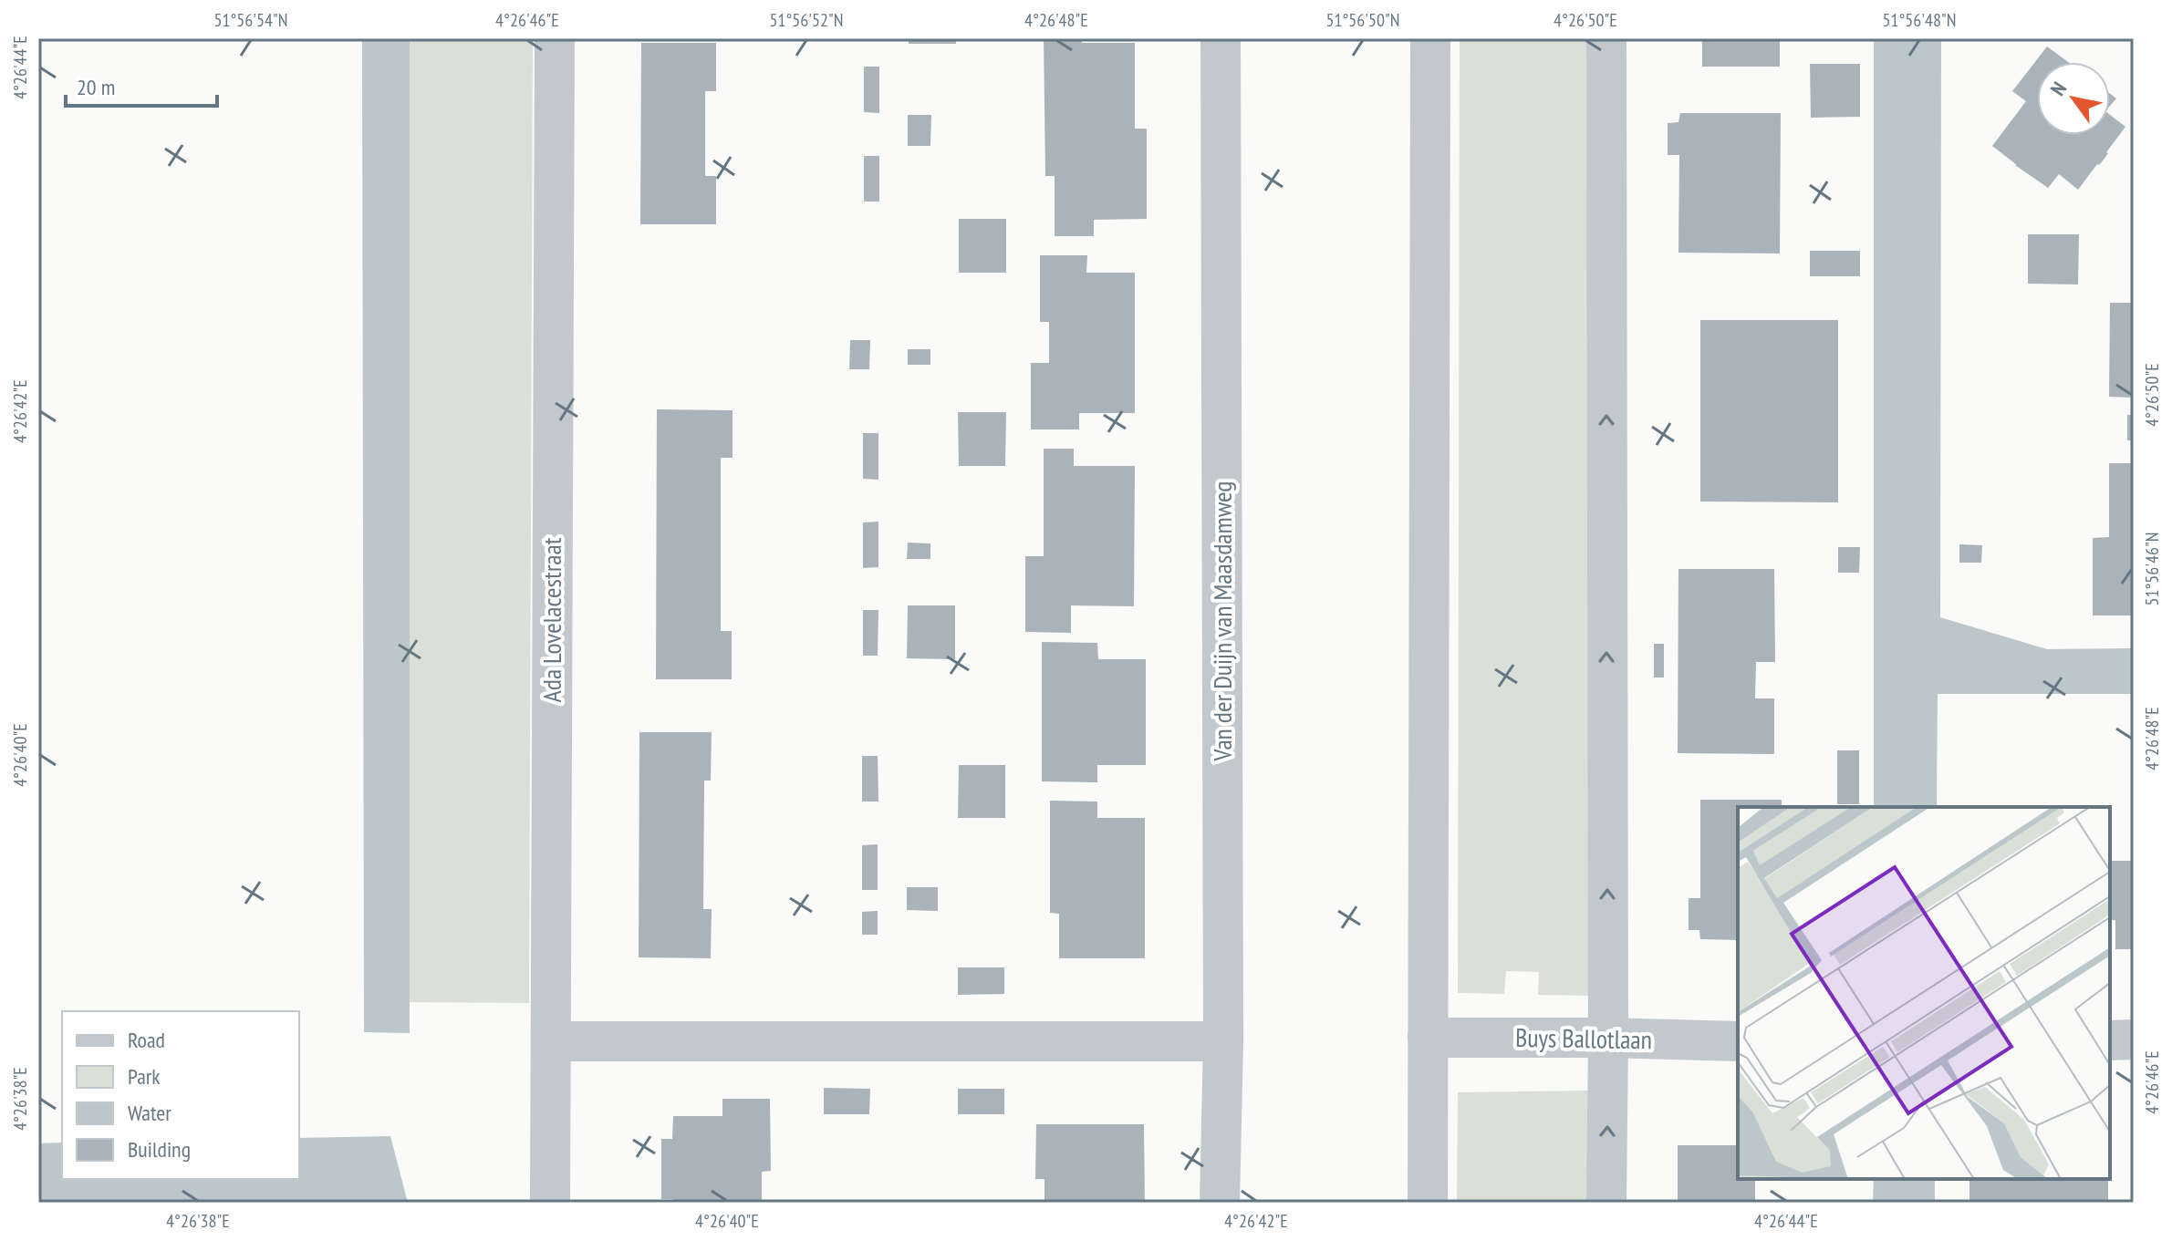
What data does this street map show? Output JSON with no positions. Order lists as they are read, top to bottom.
{
  "streets": {
    "street": ["Ada Lovelacestraat", "Van der Duijn van Maasdamweg", "Buys Ballotlaan"]
  },
  "legend": [
    "Road",
    "Park",
    "Water",
    "Building"
  ],
  "scale_bar": "20 m",
  "north": "top left",
  "coordinates": [
    "51°56'54\"N",
    "4°26'46\"E",
    "51°56'52\"N",
    "4°26'48\"E",
    "51°56'50\"N",
    "4°26'50\"E",
    "51°56'48\"N",
    "4°26'44\"E",
    "4°26'42\"E",
    "51°56'46\"N",
    "4°26'40\"E",
    "4°26'38\"E"
  ]
}
